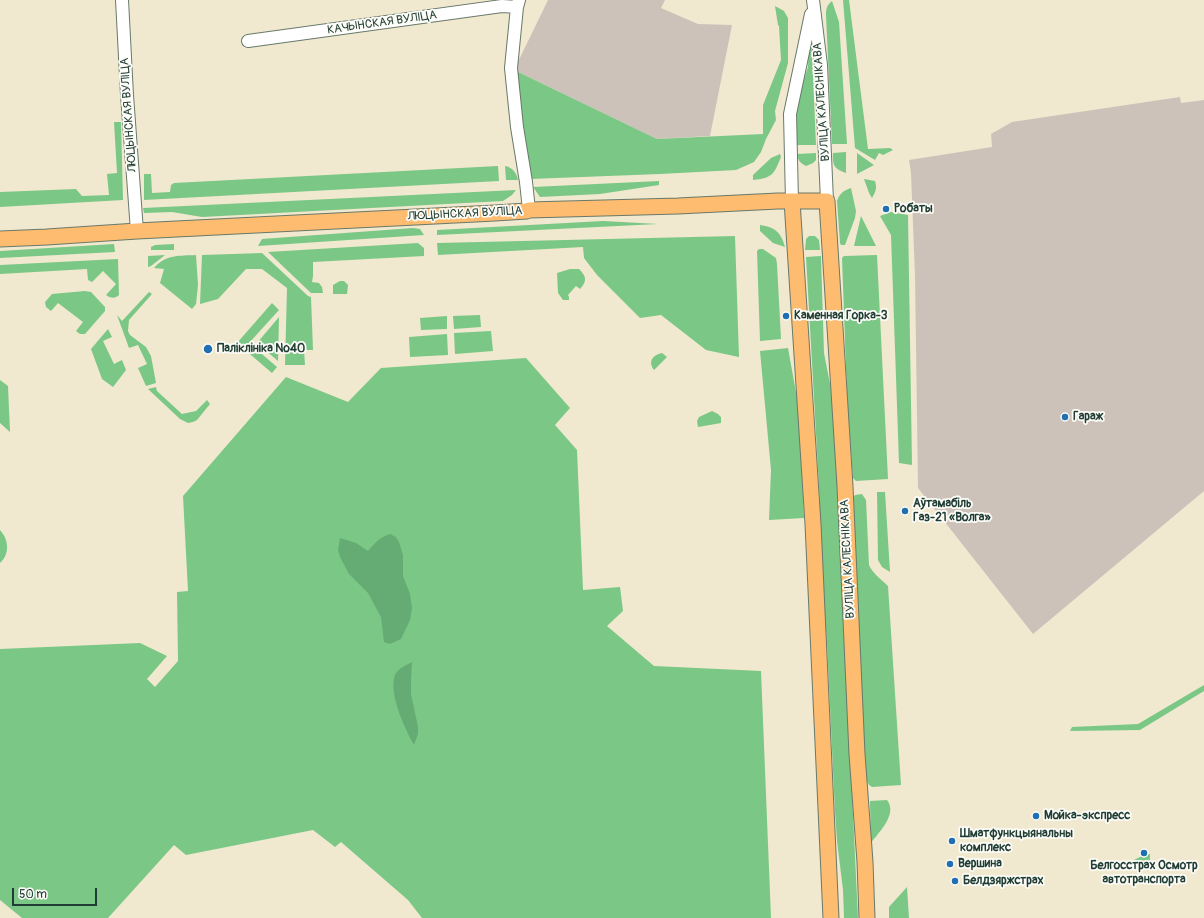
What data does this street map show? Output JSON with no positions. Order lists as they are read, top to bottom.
{
  "streets": {
    "main road": ["ВУЛІЦА КАЛЕСНІКАВА", "ЛЮЦЫНСКАЯ ВУЛІЦА"],
    "street": ["КАЧЫНСКАЯ ВУЛІЦА"]
  },
  "crossings": [
    ["ВУЛІЦА КАЛЕСНІКАВА", "ЛЮЦЫНСКАЯ ВУЛІЦА"]
  ],
  "places": [
    "Робаты",
    "Каменная Горка-3",
    "Паліклініка №40",
    "Гараж",
    "Аўтамабіль Газ-21 «Волга»",
    "Мойка-экспресс",
    "Шматфункцыянальны комплекс",
    "Белгосстрах Осмотр автотранспорта",
    "Вершина",
    "Белдзяржстрах"
  ],
  "scale_bar": "50 m"
}
